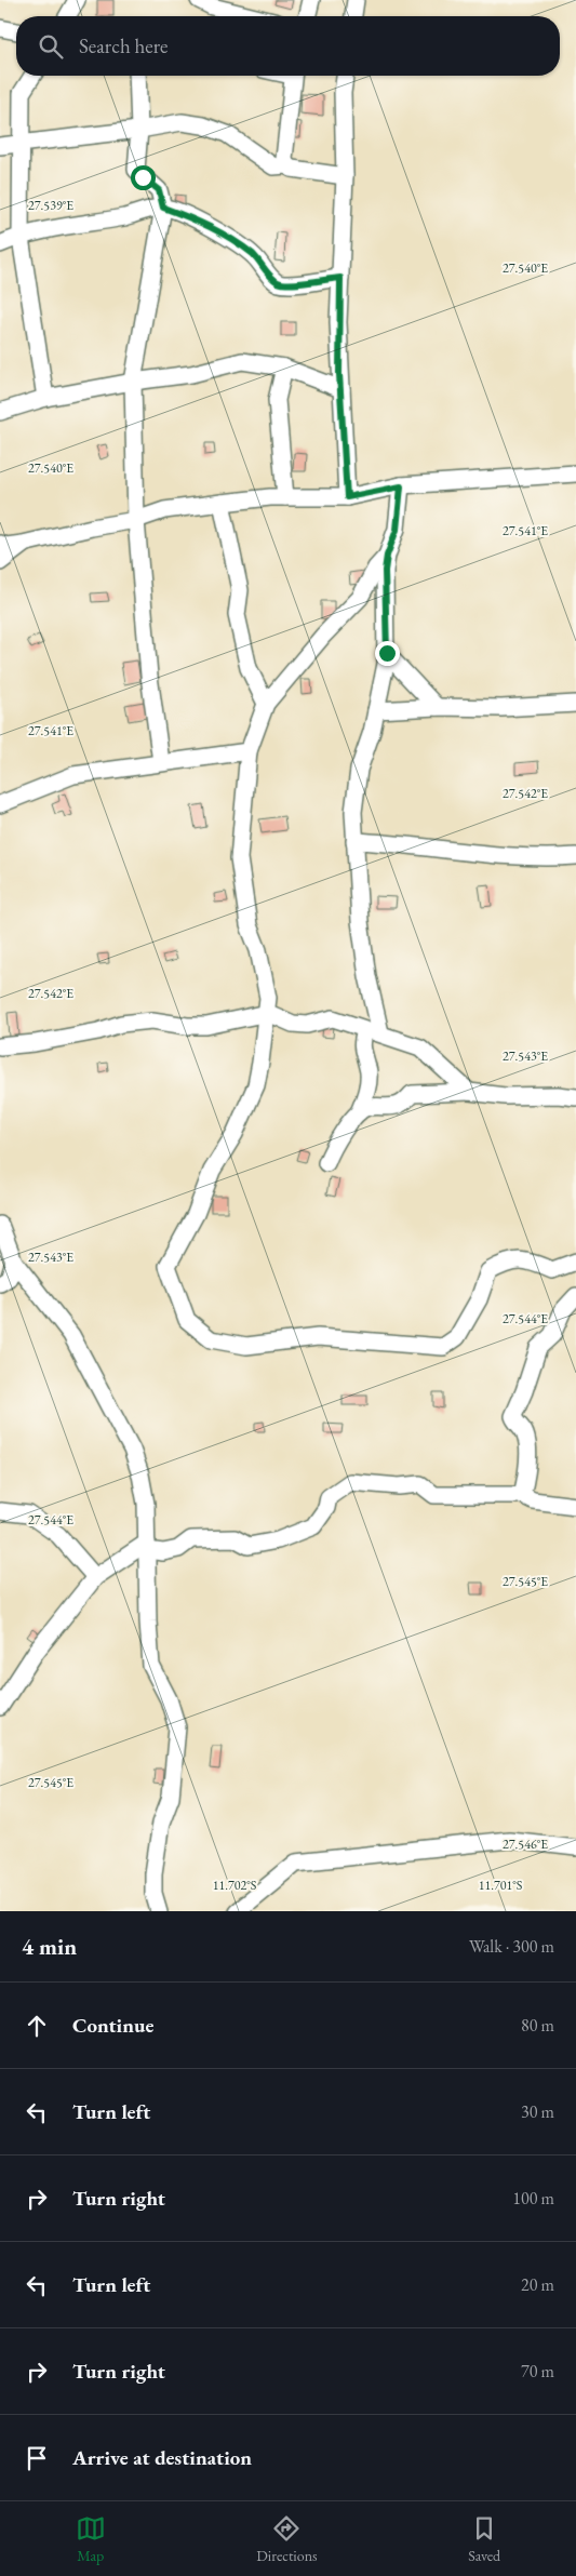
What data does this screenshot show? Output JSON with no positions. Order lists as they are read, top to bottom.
{
  "page": {
    "search": "Search here",
    "heading": ["4 min", "Walk · 300 m"],
    "list": [
      ["Continue", "80 m"],
      ["Turn left", "30 m"],
      ["Turn right", "100 m"],
      ["Turn left", "20 m"],
      ["Turn right", "70 m"],
      "Arrive at destination"
    ],
    "nav": ["Map", "Directions", "Saved"]
  },
  "coordinates": [
    "27.539°E",
    "27.540°E",
    "27.541°E",
    "27.542°E",
    "27.543°E",
    "27.544°E",
    "27.545°E",
    "27.546°E",
    "11.702°S",
    "11.701°S"
  ]
}
